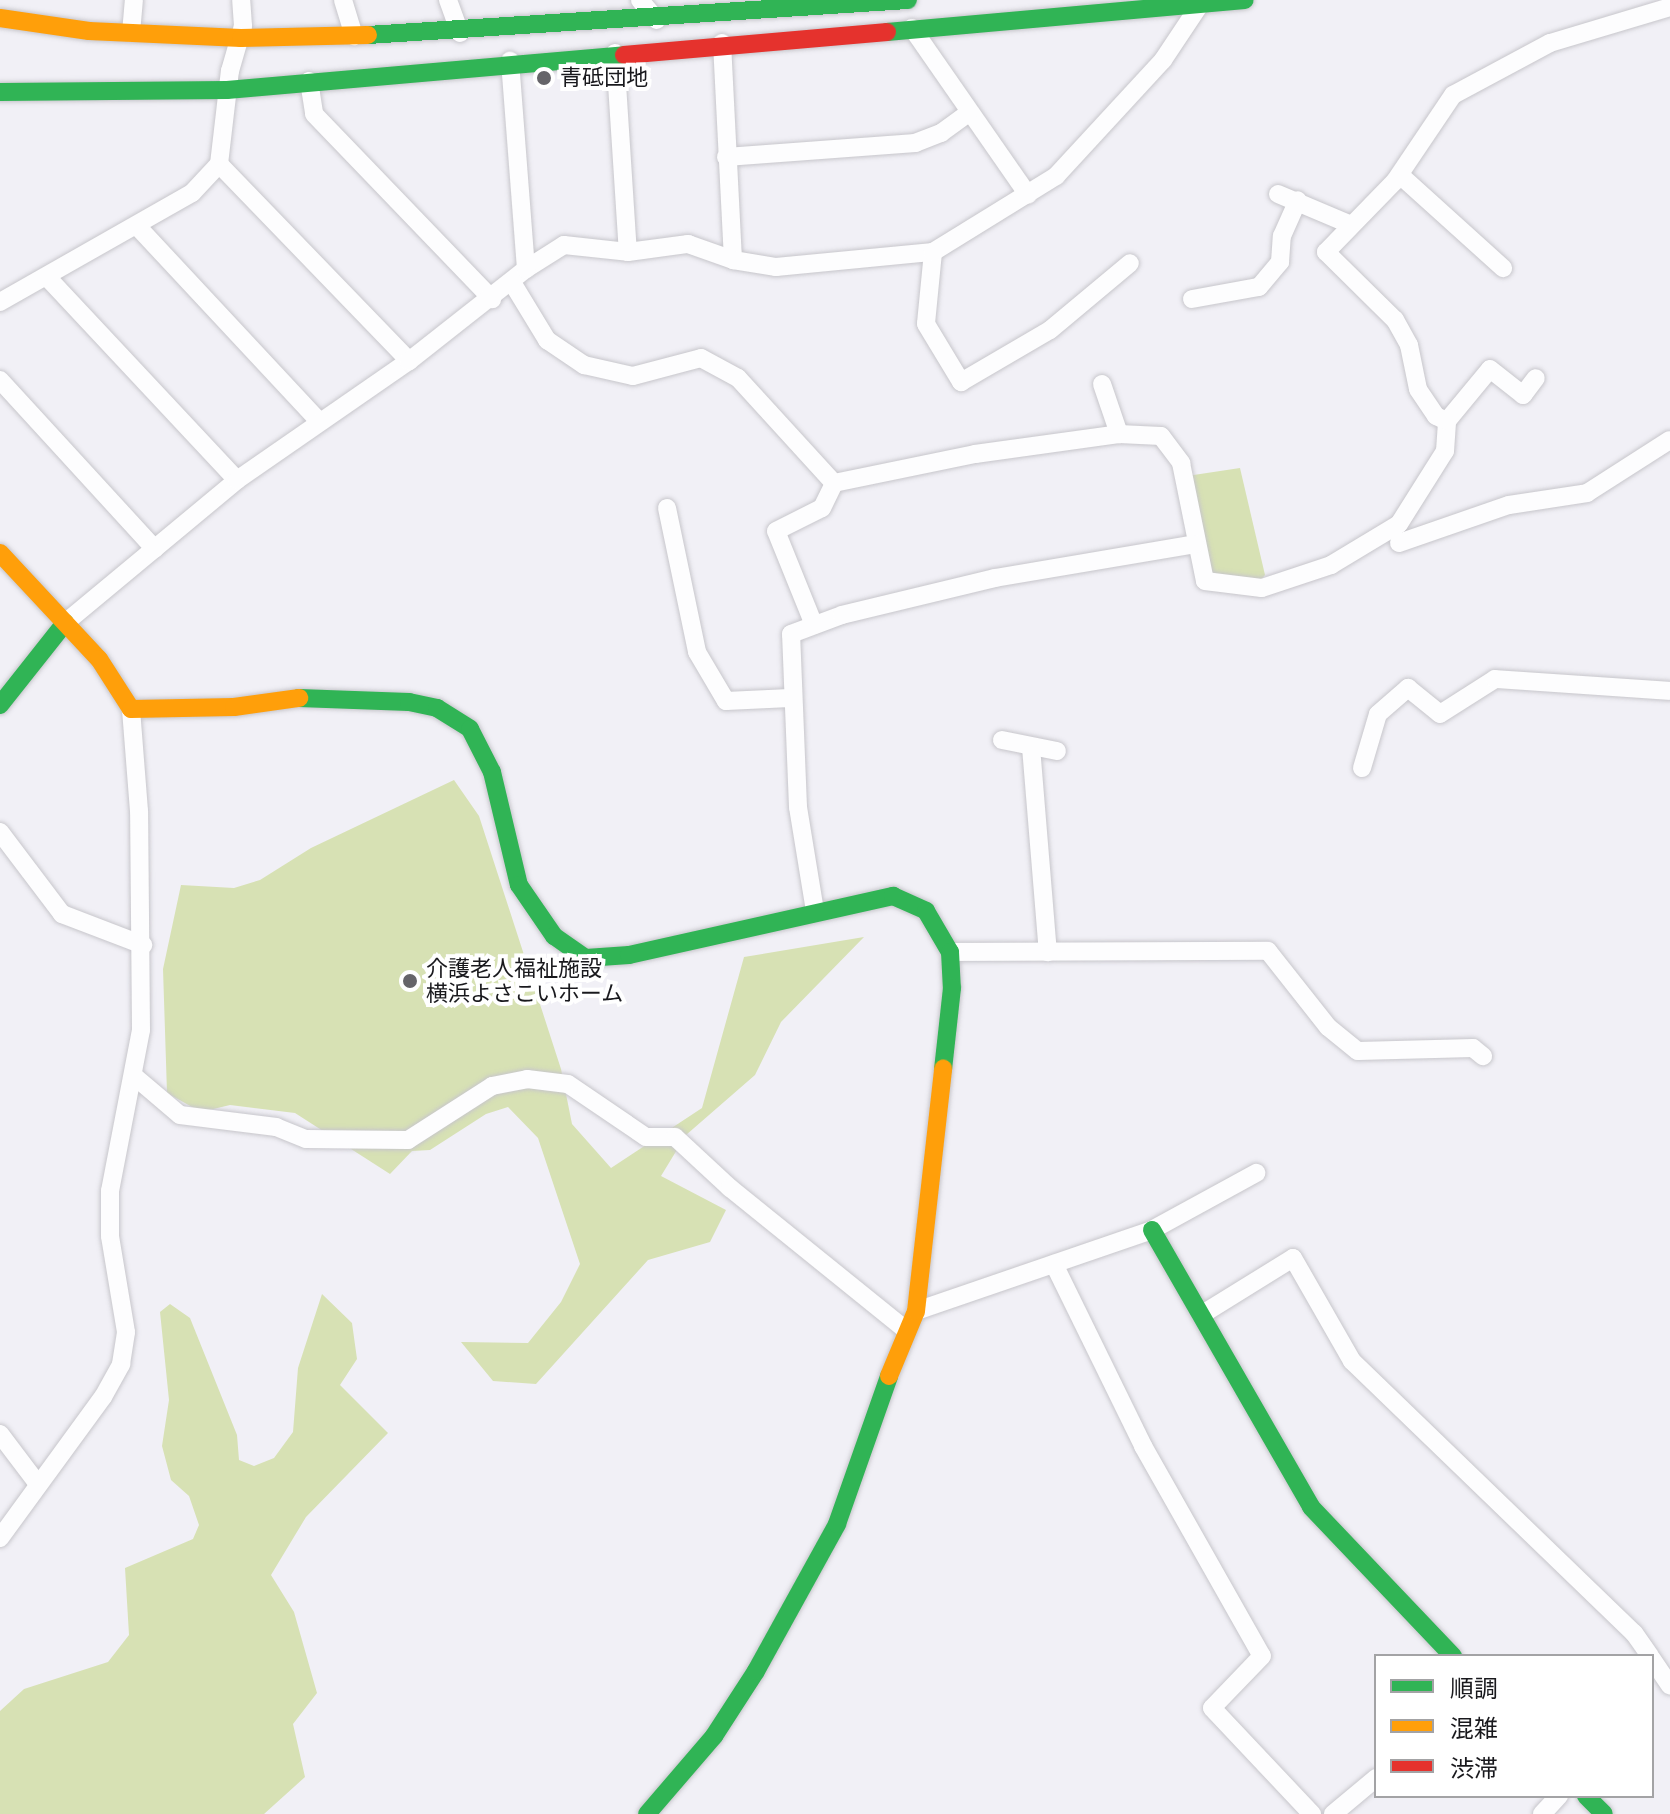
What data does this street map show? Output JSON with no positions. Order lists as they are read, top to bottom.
{
  "places": ["青砥団地", "介護老人福祉施設 横浜よさこいホーム"],
  "legend": ["順調", "混雑", "渋滞"]
}
